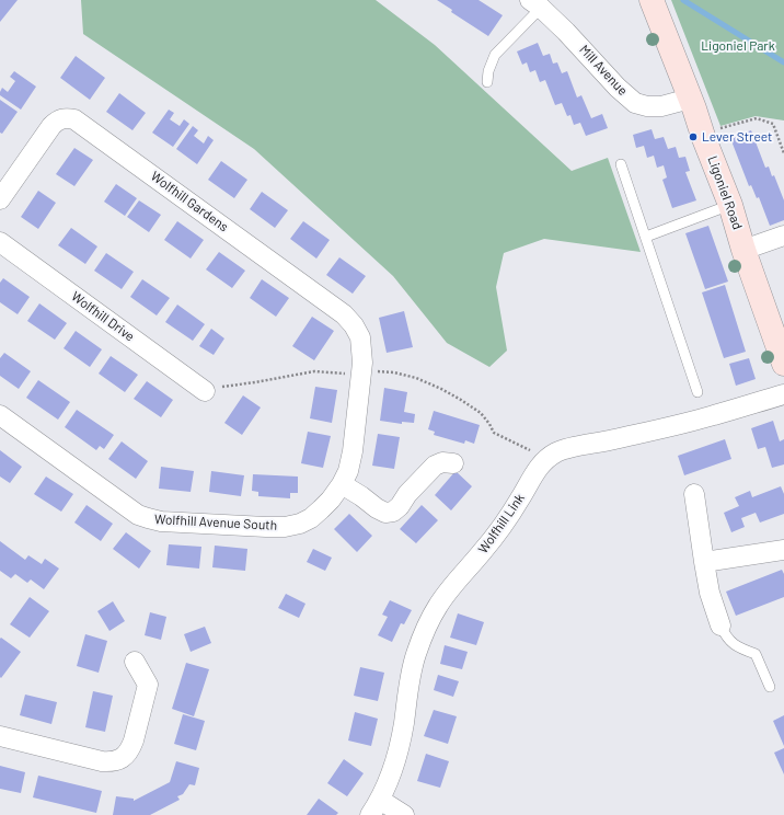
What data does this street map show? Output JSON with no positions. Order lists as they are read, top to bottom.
{
  "streets": {
    "street": [
      "Mill Avenue",
      "Ligoniel Road",
      "Wolfhill Gardens",
      "Wolfhill Drive",
      "Wolfhill Avenue South",
      "Wolfhill Link"
    ]
  },
  "crossings": [
    ["Mill Avenue", "Ligoniel Road"],
    ["Wolfhill Gardens", "Wolfhill Avenue South"]
  ],
  "parks": ["Ligoniel Park"],
  "places": ["Lever Street"]
}
